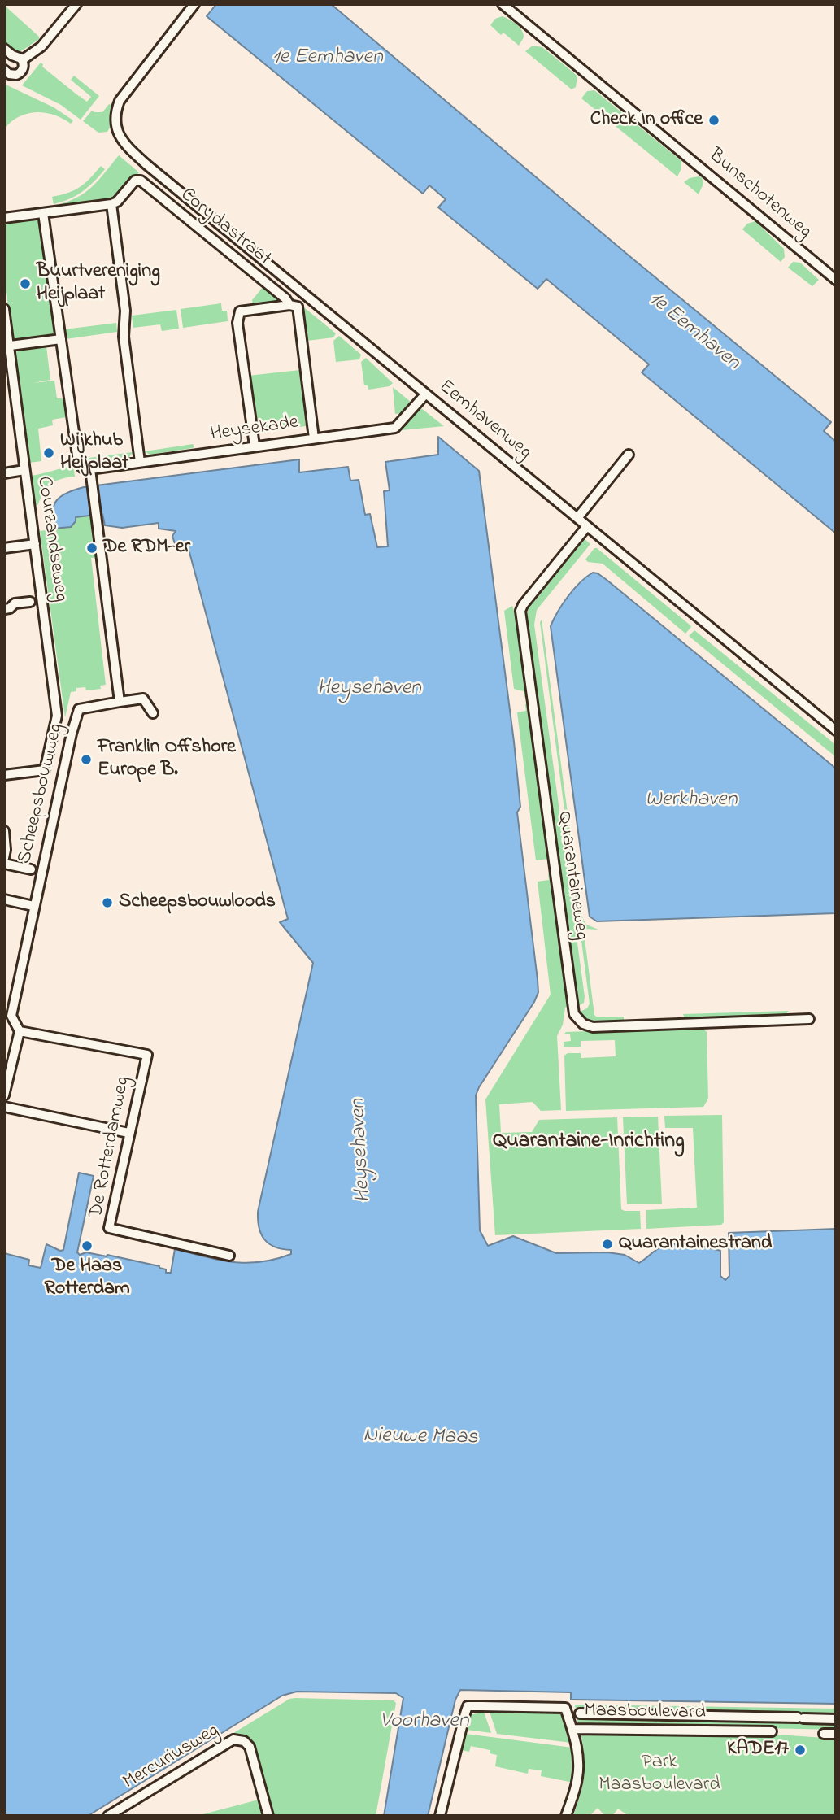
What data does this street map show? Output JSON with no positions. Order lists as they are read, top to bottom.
{
  "streets": {
    "street": [
      "Bunschotenweg",
      "Corydastraat",
      "Eemhavenweg",
      "Heysekade",
      "Courzandseweg",
      "Scheepsbouwweg",
      "Quarantaineweg",
      "De Rotterdamweg",
      "Maasboulevard",
      "Mercuriusweg"
    ]
  },
  "crossings": [
    ["Eemhavenweg", "Heysekade"],
    ["Eemhavenweg", "Quarantaineweg"],
    ["Scheepsbouwweg", "De Rotterdamweg"]
  ],
  "districts": ["Quarantaine-Inrichting"],
  "water": [
    "1e Eemhaven",
    "Heysehaven",
    "Werkhaven",
    "Nieuwe Maas",
    "Voorhaven"
  ],
  "parks": ["Park Maasboulevard"],
  "places": [
    "Check In office",
    "Buurtvereniging Heijplaat",
    "Wijkhub Heijplaat",
    "De RDM-er",
    "Franklin Offshore Europe B.",
    "Scheepsbouwloods",
    "Quarantainestrand",
    "De Haas Rotterdam",
    "KADE17"
  ]
}
